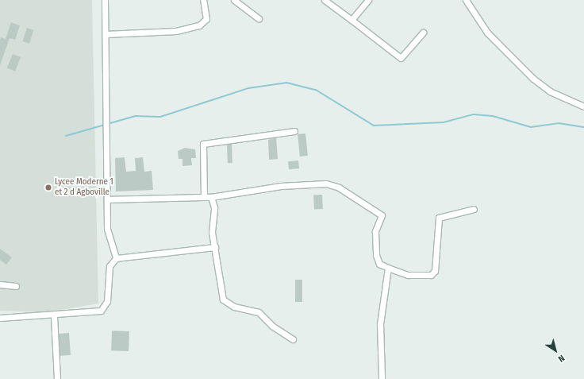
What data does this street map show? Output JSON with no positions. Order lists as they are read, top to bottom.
{
  "places": ["Lycee Moderne 1 et 2 d Agboville"],
  "north": "bottom right"
}
